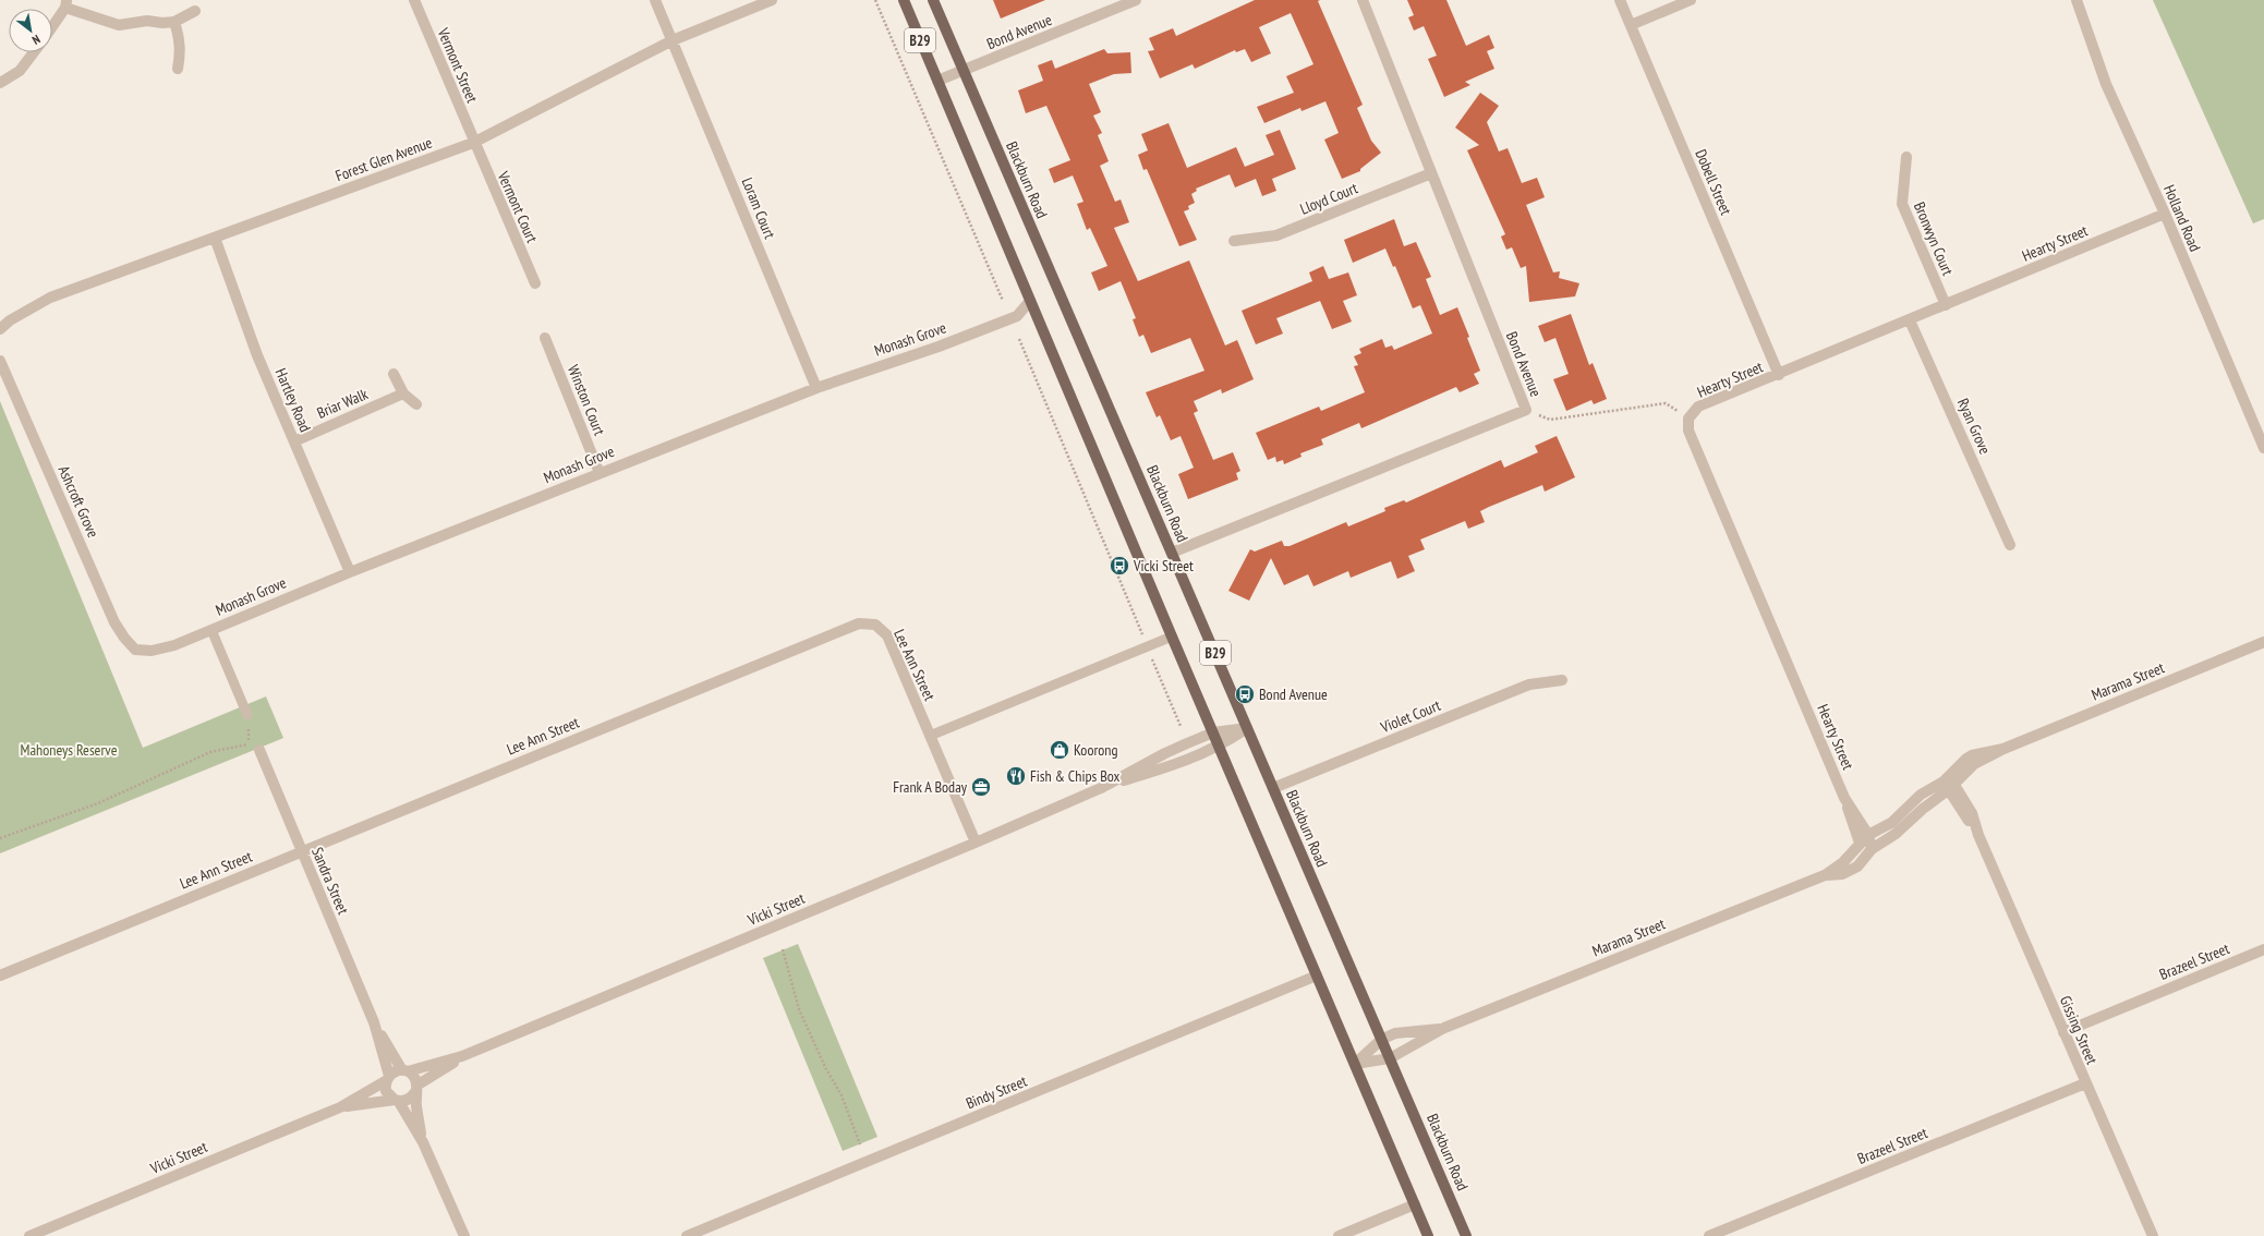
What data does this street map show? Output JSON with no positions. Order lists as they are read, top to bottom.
{
  "streets": {
    "main road": ["B29", "Blackburn Road"],
    "street": [
      "Bond Avenue",
      "Vermont Street",
      "Forest Glen Avenue",
      "Dobell Street",
      "Lloyd Court",
      "Vermont Court",
      "Loram Court",
      "Holland Road",
      "Bronwyn Court",
      "Hearty Street",
      "Monash Grove",
      "Hartley Road",
      "Winston Court",
      "Briar Walk",
      "Ryan Grove",
      "Ashcroft Grove",
      "Lee Ann Street",
      "Marama Street",
      "Violet Court",
      "Sandra Street",
      "Vicki Street",
      "Brazeel Street",
      "Gissing Street",
      "Bindy Street"
    ]
  },
  "crossings": [
    ["Bond Avenue", "B29"],
    ["Bond Avenue", "Blackburn Road"],
    ["Bond Avenue", "Lloyd Court"],
    ["B29", "Monash Grove"],
    ["B29", "Vicki Street"],
    ["B29", "Bindy Street"],
    ["Vermont Street", "Forest Glen Avenue"],
    ["Vermont Street", "Vermont Court"],
    ["Forest Glen Avenue", "Vermont Court"],
    ["Forest Glen Avenue", "Loram Court"],
    ["Forest Glen Avenue", "Hartley Road"],
    ["Blackburn Road", "Marama Street"],
    ["Blackburn Road", "Violet Court"],
    ["Blackburn Road", "Vicki Street"],
    ["Dobell Street", "Hearty Street"],
    ["Loram Court", "Monash Grove"],
    ["Holland Road", "Hearty Street"],
    ["Bronwyn Court", "Hearty Street"],
    ["Hearty Street", "Ryan Grove"],
    ["Hearty Street", "Marama Street"],
    ["Monash Grove", "Hartley Road"],
    ["Monash Grove", "Winston Court"],
    ["Monash Grove", "Ashcroft Grove"],
    ["Hartley Road", "Briar Walk"],
    ["Lee Ann Street", "Sandra Street"],
    ["Lee Ann Street", "Vicki Street"],
    ["Marama Street", "Gissing Street"],
    ["Sandra Street", "Vicki Street"],
    ["Brazeel Street", "Gissing Street"]
  ],
  "parks": ["Mahoneys Reserve"],
  "places": {
    "bus stop": ["Vicki Street", "Bond Avenue"],
    "shop": ["Koorong"],
    "restaurant": ["Fish & Chips Box"],
    "office": ["Frank A Boday"]
  },
  "north": "bottom right"
}
